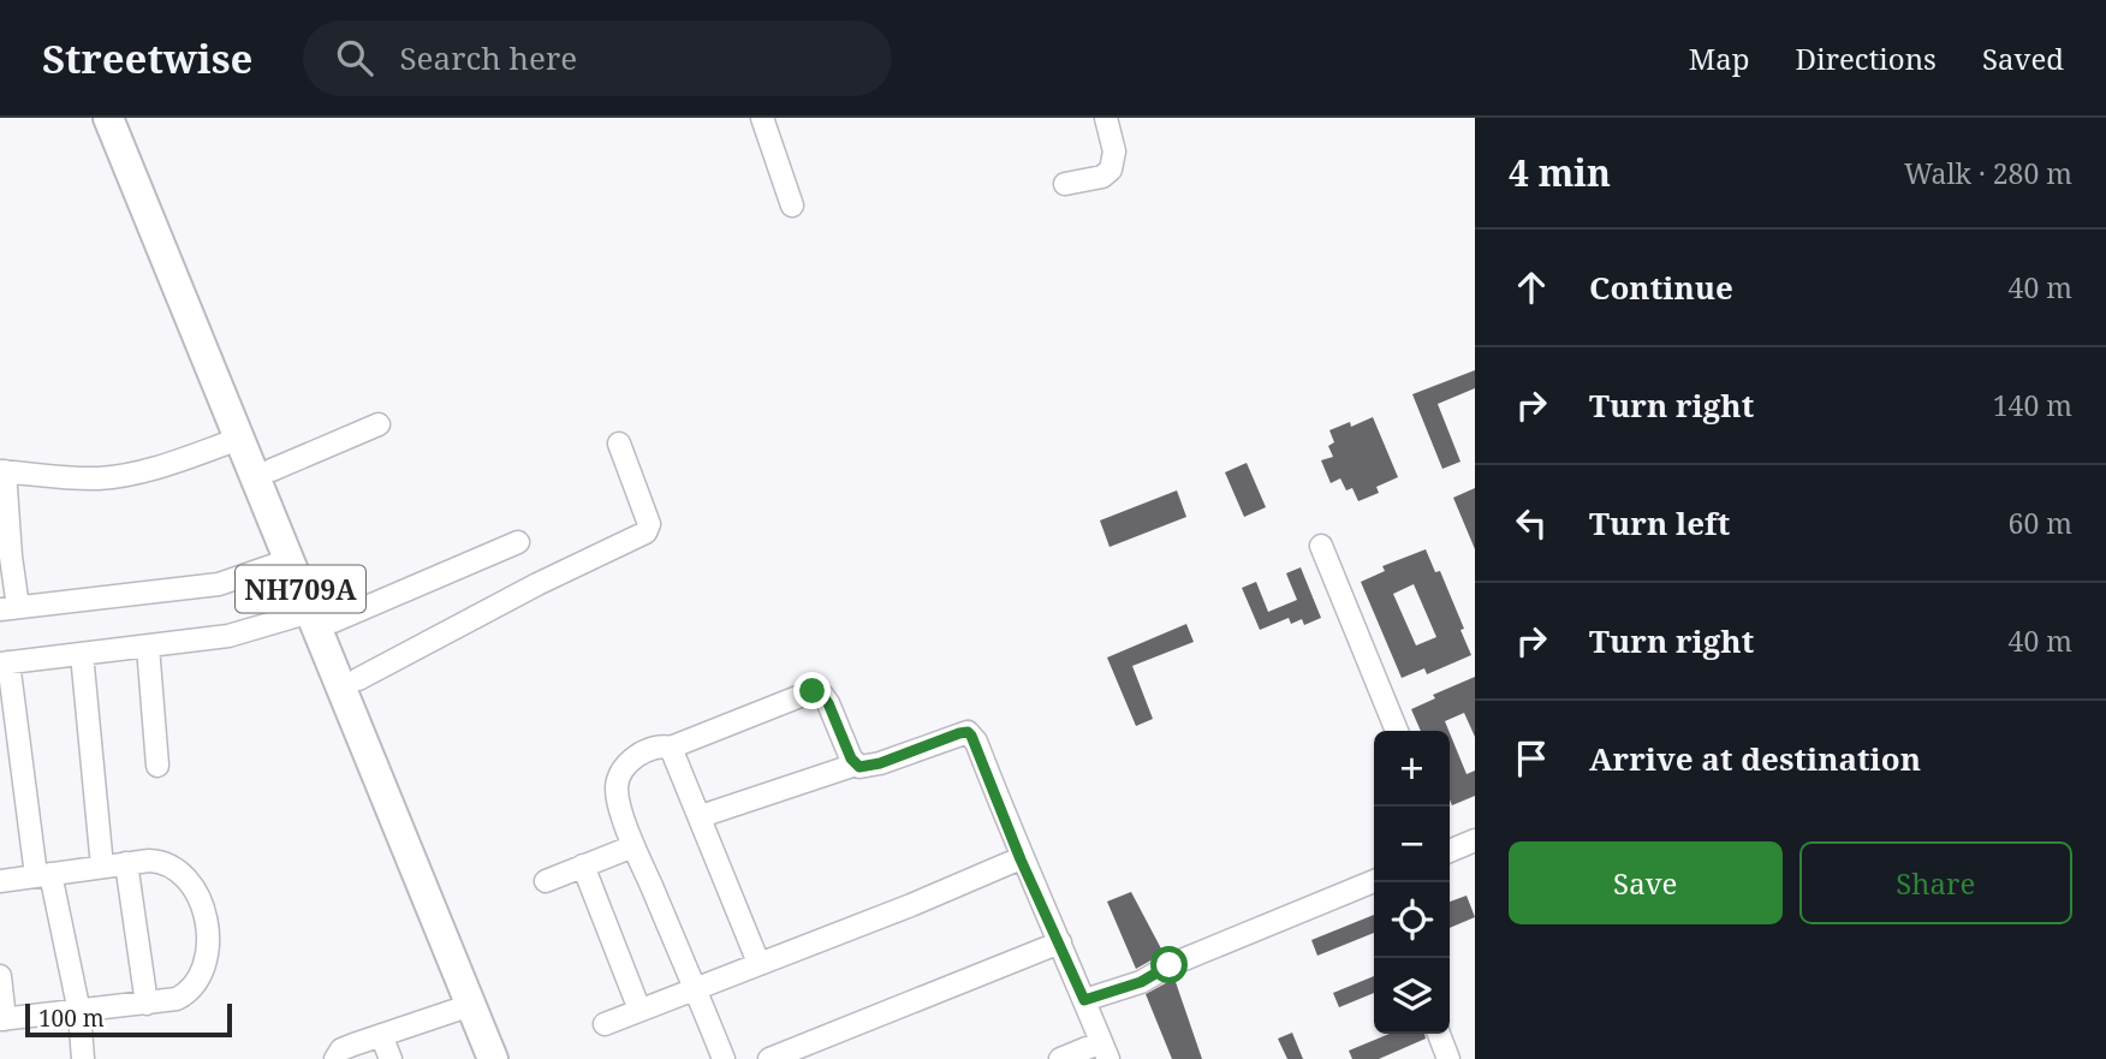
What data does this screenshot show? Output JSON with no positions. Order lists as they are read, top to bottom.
{
  "streets": {
    "highway": ["NH709A"]
  },
  "scale_bar": "100 m",
  "page": {
    "header": "Streetwise",
    "search": "Search here",
    "nav": ["Map", "Directions", "Saved"],
    "heading": ["4 min", "Walk · 280 m"],
    "list": [
      ["Continue", "40 m"],
      ["Turn right", "140 m"],
      ["Turn left", "60 m"],
      ["Turn right", "40 m"],
      "Arrive at destination"
    ],
    "map_buttons": ["+", "−"],
    "buttons": ["Save", "Share"],
    "scale": "100 m"
  }
}
